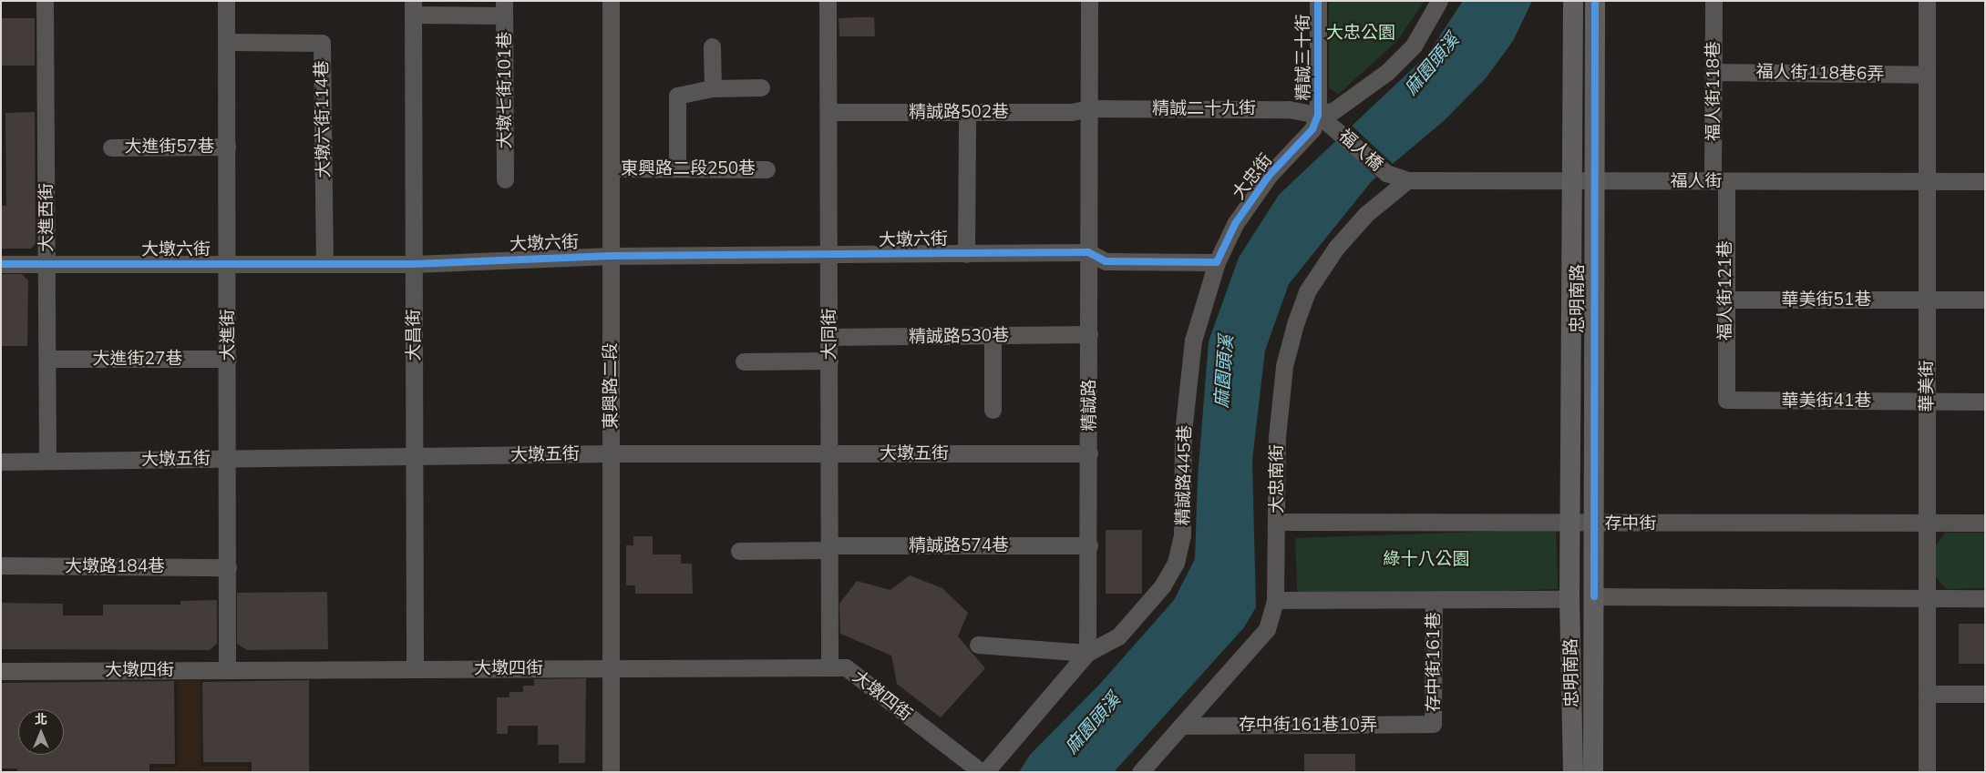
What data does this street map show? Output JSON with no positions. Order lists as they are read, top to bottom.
{
  "streets": {
    "main road": ["忠明南路"],
    "street": [
      "精誠三十街",
      "福人街118巷6弄",
      "大墩七街101巷",
      "福人街118巷",
      "精誠二十九街",
      "精誠路502巷",
      "大墩六街114巷",
      "大進街57巷",
      "福人橋",
      "東興路二段250巷",
      "大忠街",
      "福人街",
      "大進西街",
      "大墩六街",
      "福人街121巷",
      "華美街51巷",
      "大同街",
      "大進街",
      "大昌街",
      "精誠路530巷",
      "大進街27巷",
      "東興路二段",
      "華美街",
      "華美街41巷",
      "精誠路",
      "大墩五街",
      "精誠路445巷",
      "大忠南街",
      "存中街",
      "精誠路574巷",
      "大墩路184巷",
      "存中街161巷",
      "大墩四街",
      "存中街161巷10弄"
    ]
  },
  "crossings": [
    ["精誠三十街", "精誠二十九街"],
    ["精誠三十街", "福人橋"],
    ["精誠三十街", "大忠街"],
    ["福人街118巷6弄", "福人街118巷"],
    ["福人街118巷6弄", "華美街"],
    ["福人街118巷", "福人街"],
    ["福人街118巷", "福人街121巷"],
    ["精誠二十九街", "精誠路502巷"],
    ["精誠二十九街", "福人橋"],
    ["精誠二十九街", "大忠街"],
    ["精誠二十九街", "精誠路"],
    ["精誠路502巷", "大同街"],
    ["精誠路502巷", "精誠路"],
    ["大墩六街114巷", "大墩六街"],
    ["大墩六街114巷", "大進街"],
    ["大進街57巷", "大進街"],
    ["福人橋", "大忠街"],
    ["福人橋", "福人街"],
    ["福人橋", "大忠南街"],
    ["東興路二段250巷", "東興路二段"],
    ["大忠街", "精誠路445巷"],
    ["福人街", "福人街121巷"],
    ["福人街", "忠明南路"],
    ["福人街", "華美街"],
    ["福人街", "大忠南街"],
    ["大進西街", "大墩六街"],
    ["大進西街", "大進街27巷"],
    ["大進西街", "大墩五街"],
    ["大墩六街", "大同街"],
    ["大墩六街", "大進街"],
    ["大墩六街", "大昌街"],
    ["大墩六街", "東興路二段"],
    ["大墩六街", "精誠路"],
    ["福人街121巷", "華美街51巷"],
    ["福人街121巷", "華美街41巷"],
    ["忠明南路", "存中街"],
    ["華美街51巷", "華美街"],
    ["大同街", "精誠路530巷"],
    ["大同街", "大墩五街"],
    ["大同街", "精誠路574巷"],
    ["大同街", "大墩四街"],
    ["大進街", "大進街27巷"],
    ["大進街", "大墩五街"],
    ["大進街", "大墩路184巷"],
    ["大進街", "大墩四街"],
    ["大昌街", "大墩五街"],
    ["大昌街", "大墩四街"],
    ["精誠路530巷", "精誠路"],
    ["東興路二段", "大墩五街"],
    ["東興路二段", "大墩四街"],
    ["華美街", "華美街41巷"],
    ["華美街", "存中街"],
    ["精誠路", "大墩五街"],
    ["精誠路", "精誠路445巷"],
    ["精誠路", "精誠路574巷"],
    ["大忠南街", "存中街"],
    ["大忠南街", "存中街161巷10弄"],
    ["存中街161巷", "存中街161巷10弄"]
  ],
  "water": ["麻園頭溪"],
  "parks": ["大忠公園", "綠十八公園"],
  "north": "top"
}
